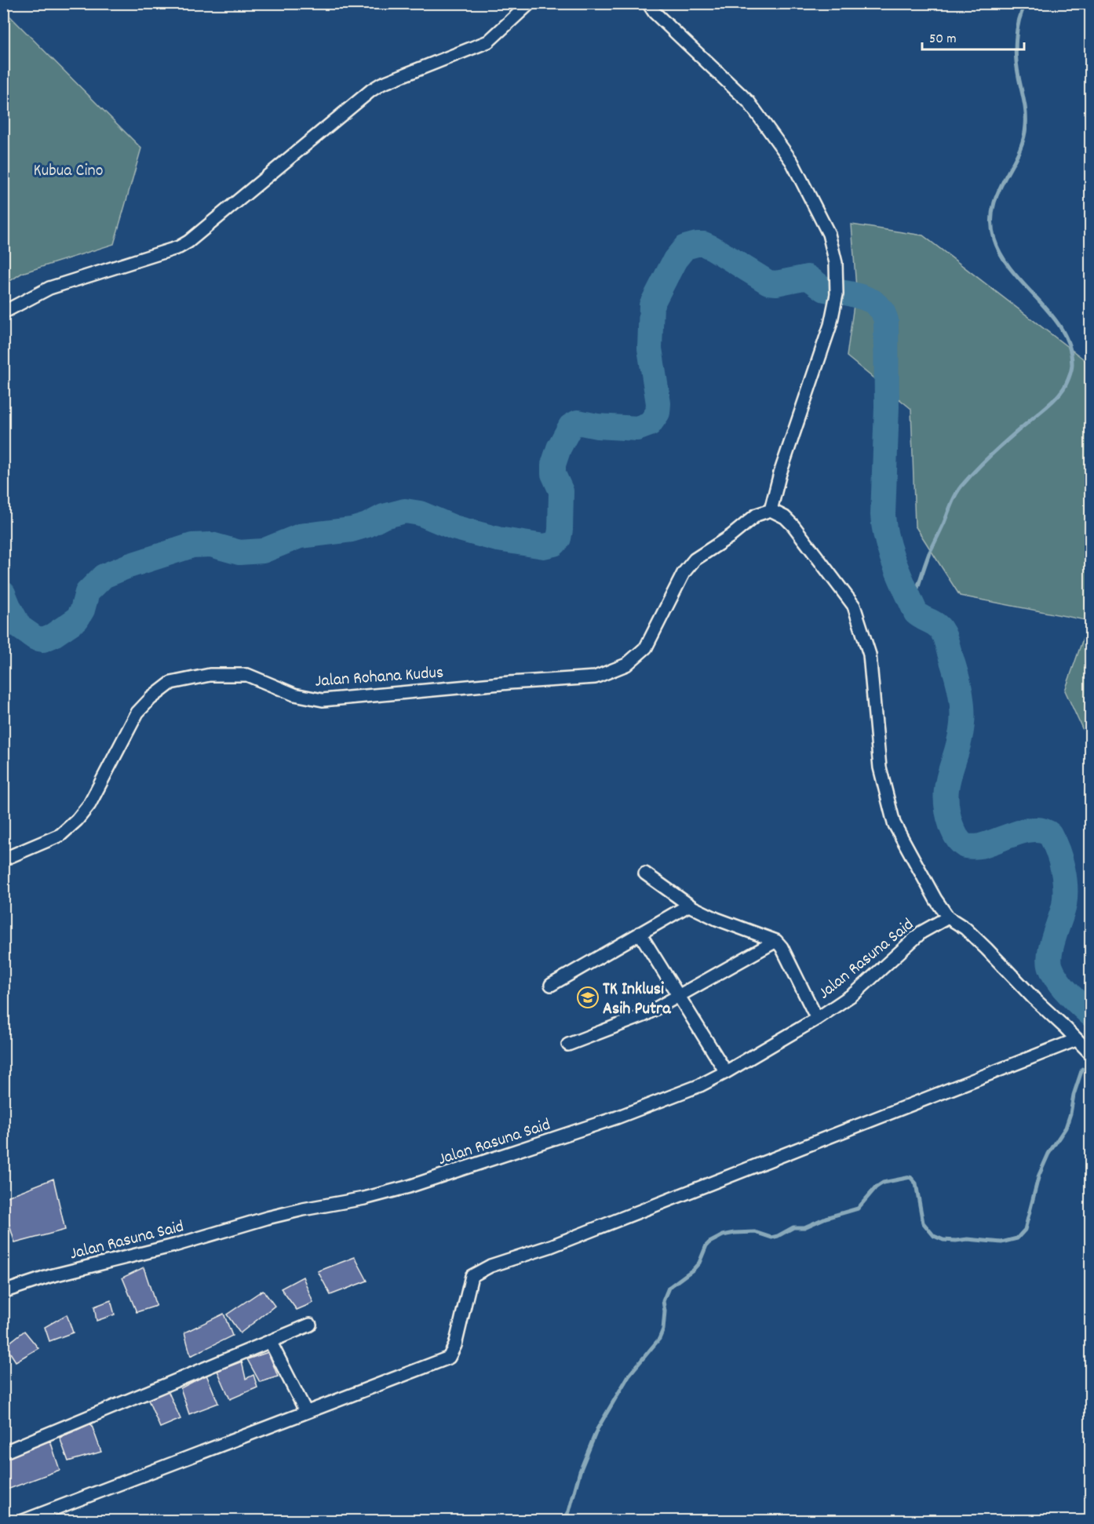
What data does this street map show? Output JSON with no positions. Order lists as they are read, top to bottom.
{
  "streets": {
    "street": ["Jalan Rohana Kudus", "Jalan Rasuna Said"]
  },
  "parks": ["Kubua Cino"],
  "places": {
    "school or university": ["TK Inklusi Asih Putra"]
  },
  "scale_bar": "50 m"
}
